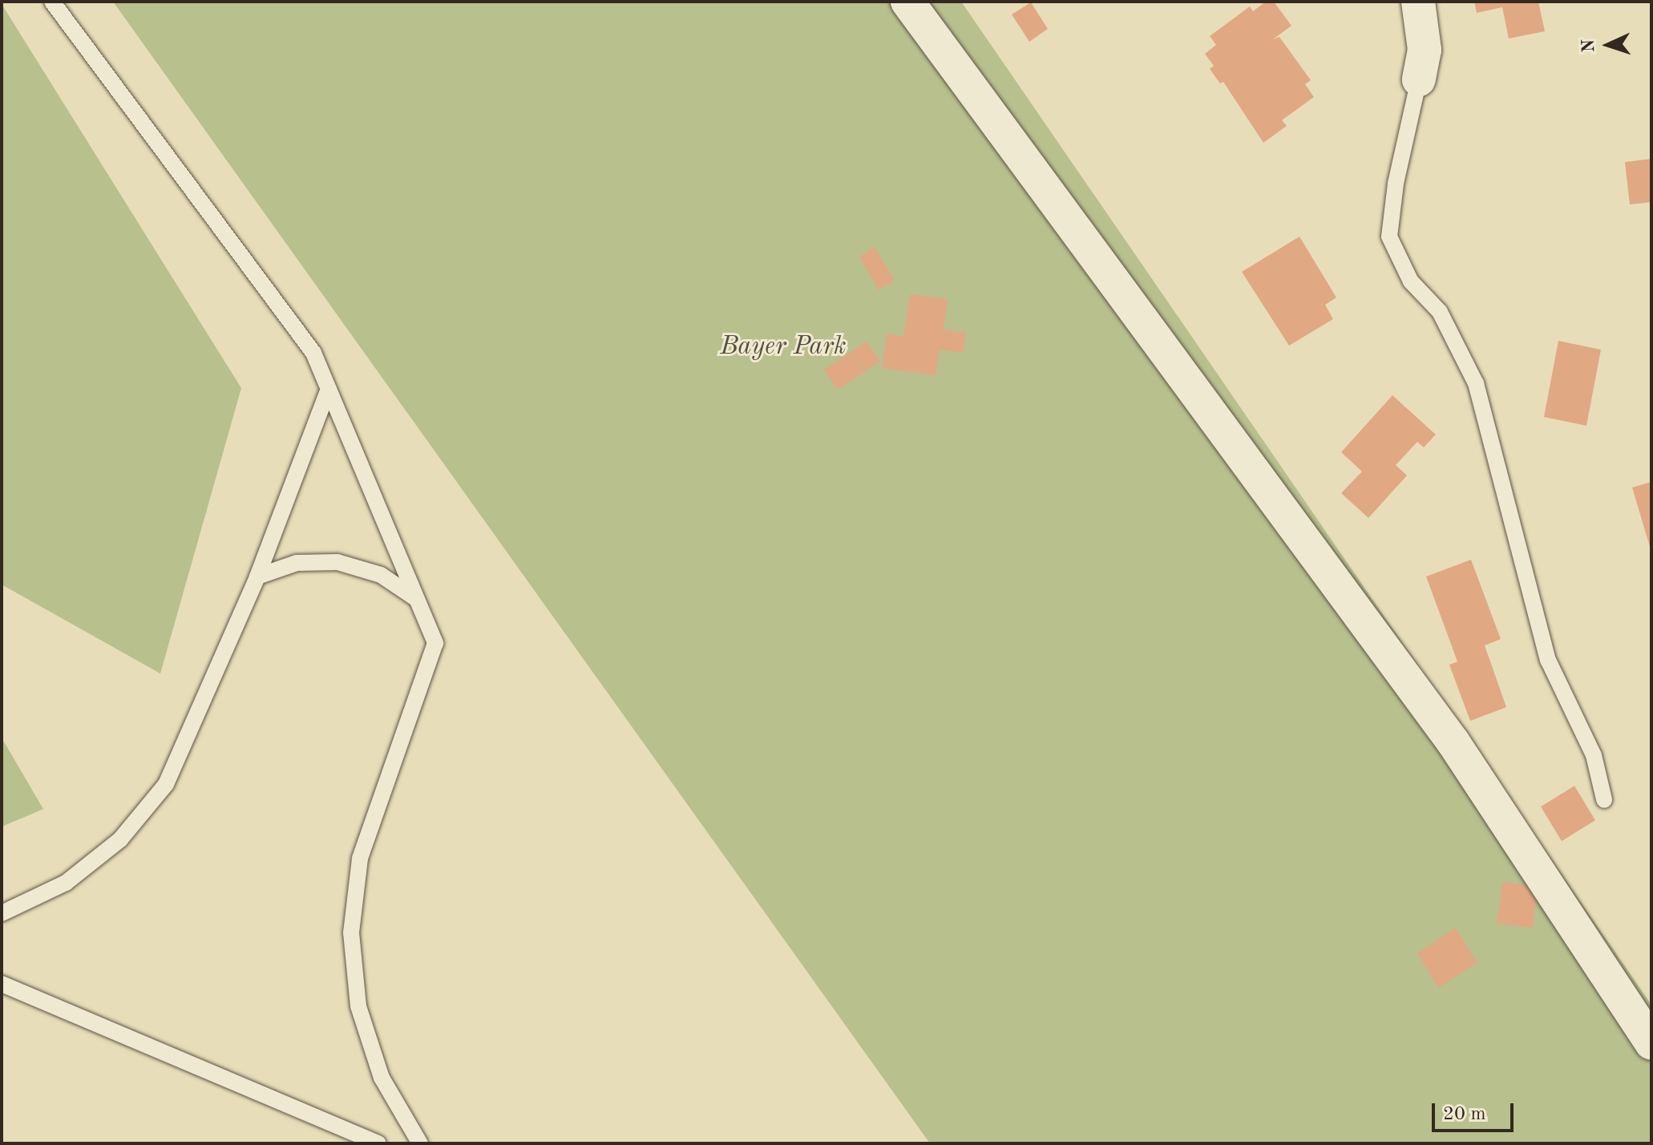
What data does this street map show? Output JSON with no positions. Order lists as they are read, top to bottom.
{
  "parks": ["Bayer Park"],
  "scale_bar": "20 m",
  "north": "left"
}
